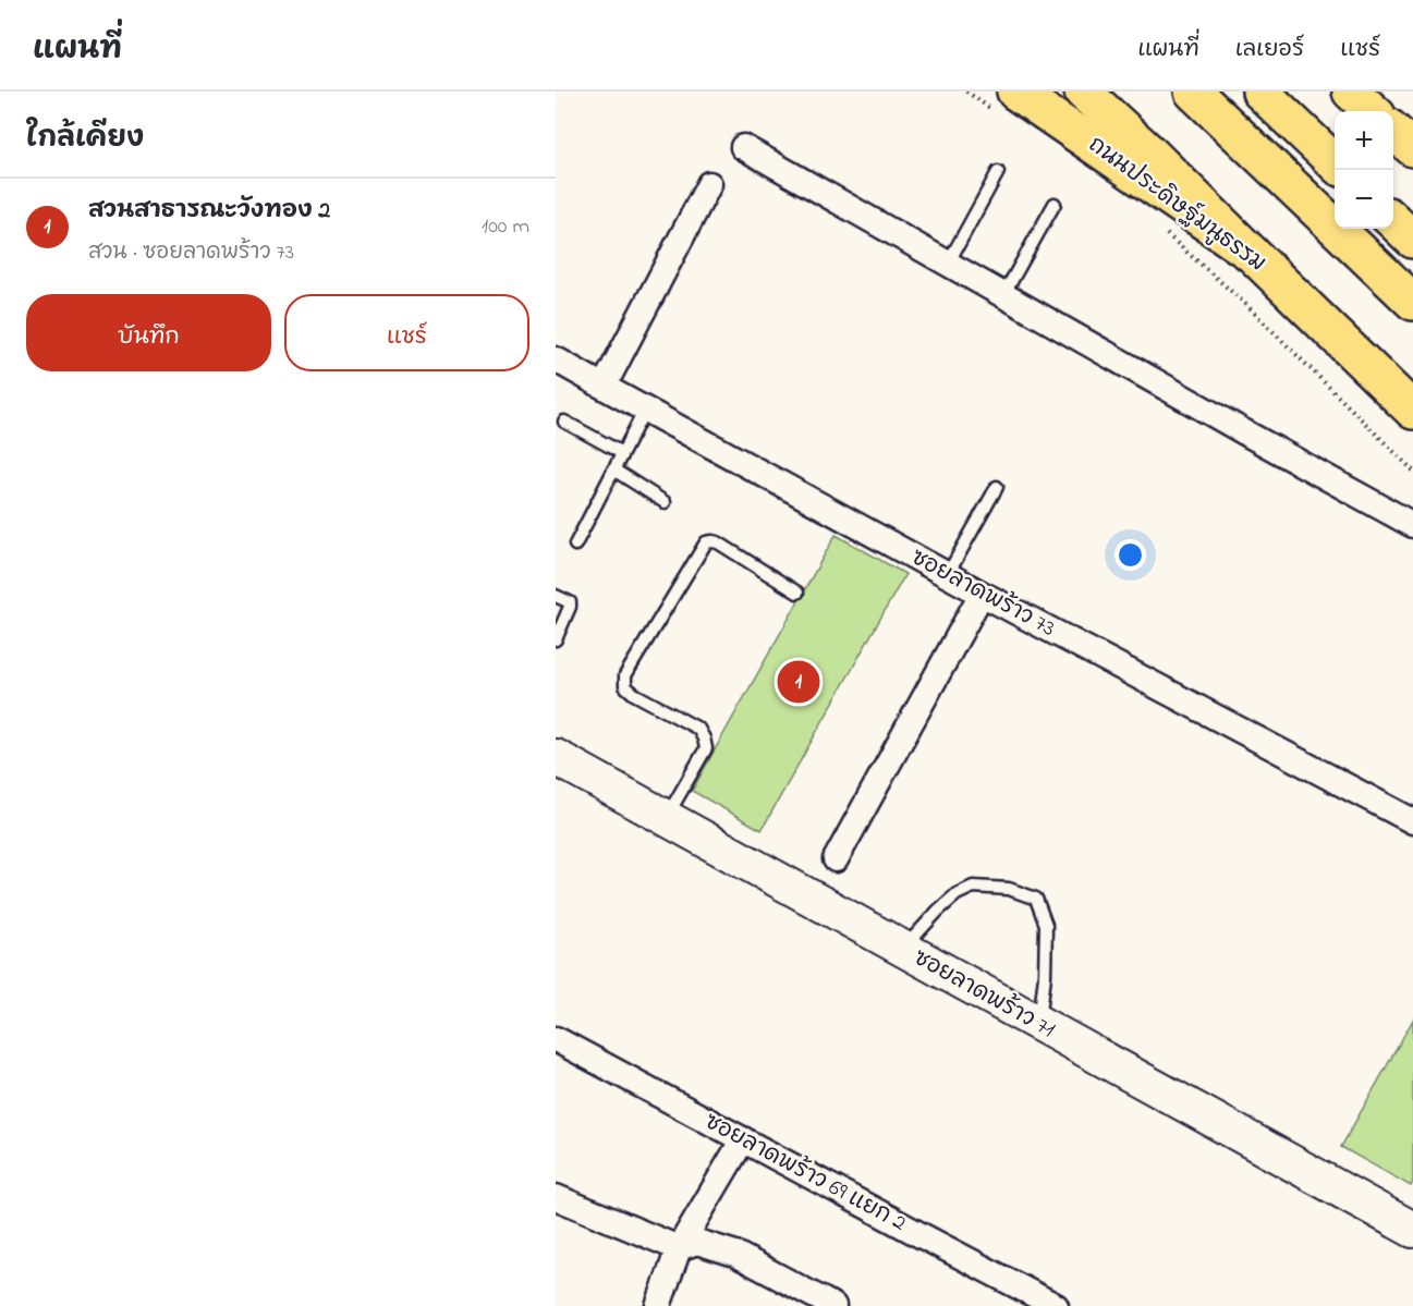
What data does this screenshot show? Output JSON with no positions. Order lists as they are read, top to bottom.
{
  "streets": {
    "main road": ["ถนนประดิษฐ์มนูธรรม"],
    "street": ["ซอยลาดพร้าว 73", "ซอยลาดพร้าว 71", "ซอยลาดพร้าว 69 แยก 2"]
  },
  "page": {
    "header": "แผนที่",
    "nav": ["แผนที่", "เลเยอร์", "แชร์"],
    "heading": "ใกล้เคียง",
    "map_buttons": ["+", "−"],
    "list": [
      {
        "mark": "1",
        "name": "สวนสาธารณะวังทอง 2",
        "note": "สวน · ซอยลาดพร้าว 73",
        "value": "100 m"
      }
    ],
    "buttons": ["บันทึก", "แชร์"],
    "pins": "1"
  }
}
